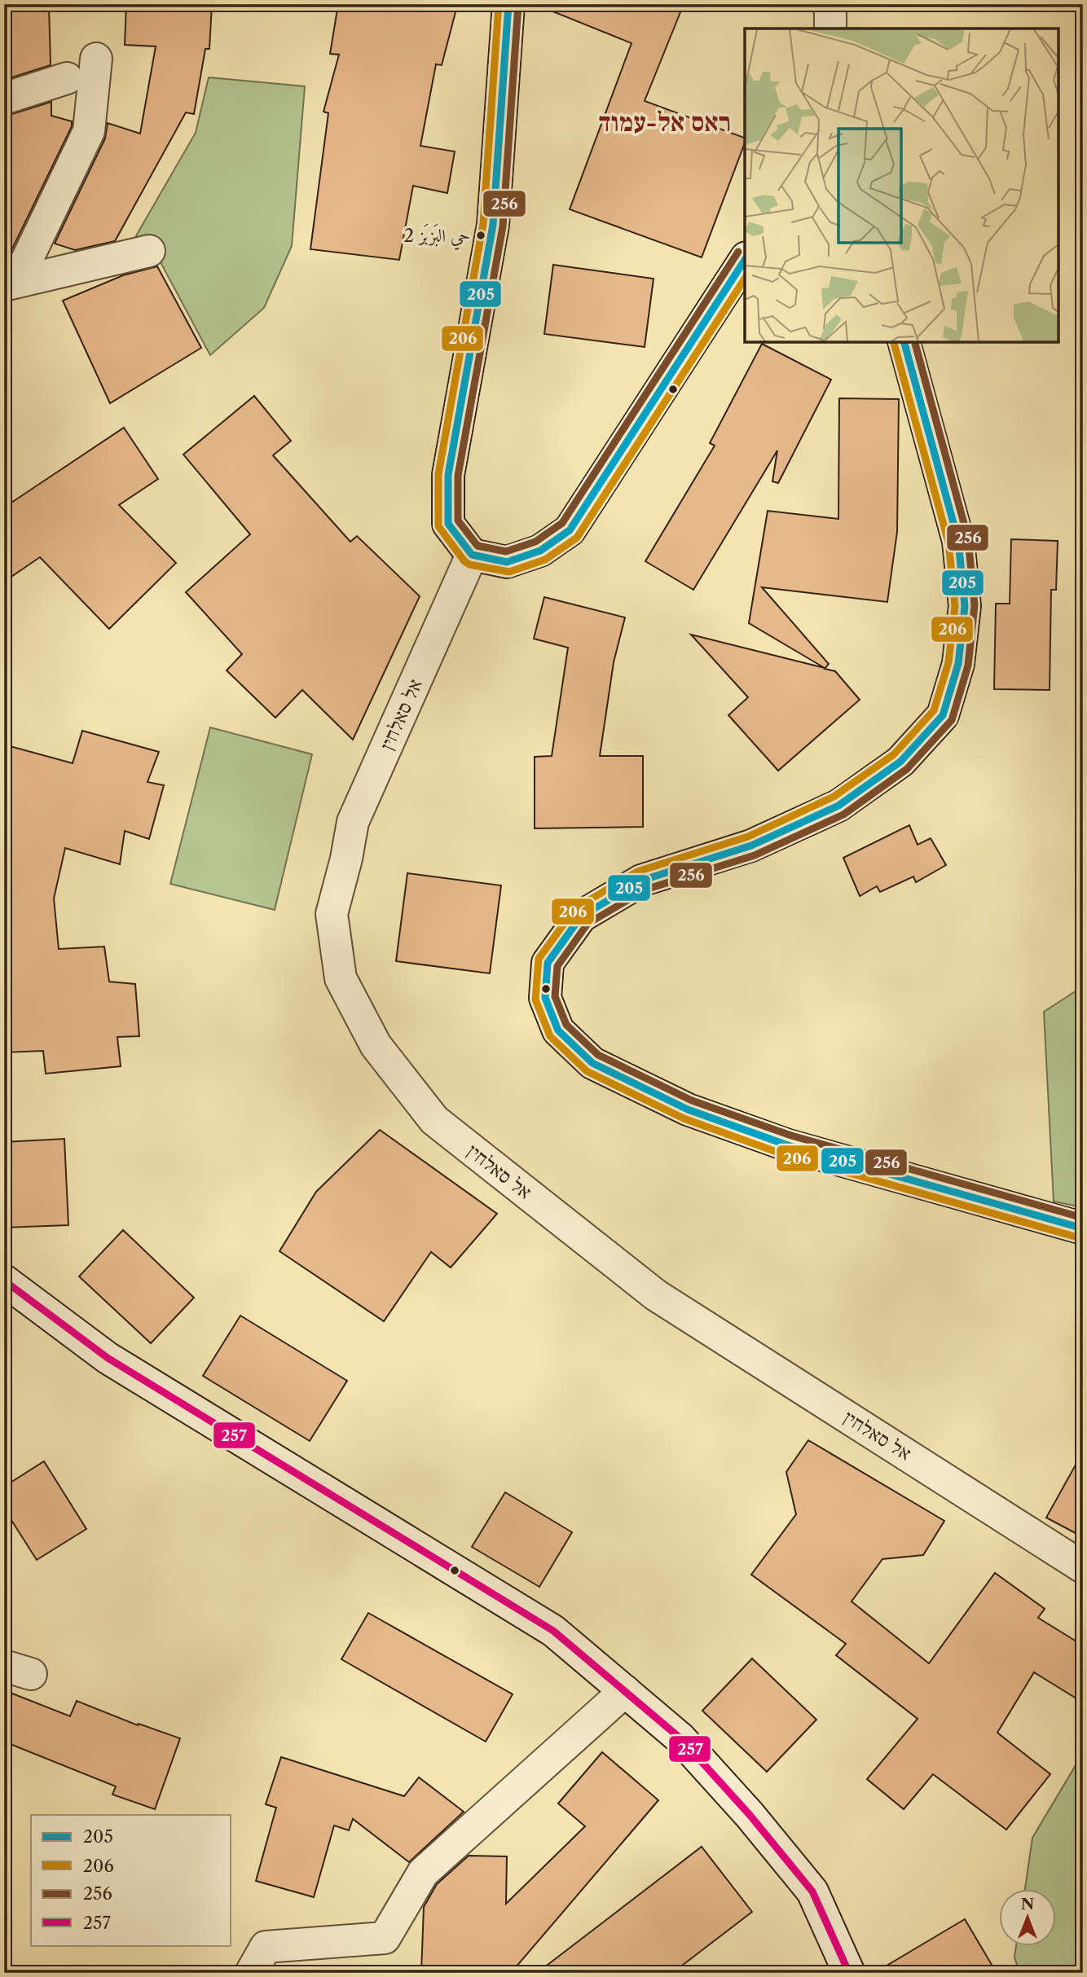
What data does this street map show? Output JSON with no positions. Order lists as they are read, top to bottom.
{
  "streets": {
    "street": ["אל סאלחין"]
  },
  "districts": ["ראס אל-עמוד"],
  "places": ["حي البَزبَز 2"],
  "lines": [
    "transit line 205",
    "transit line 206",
    "transit line 256",
    "transit line 257"
  ],
  "legend": [
    "205",
    "206",
    "256",
    "257"
  ],
  "north": "top"
}
